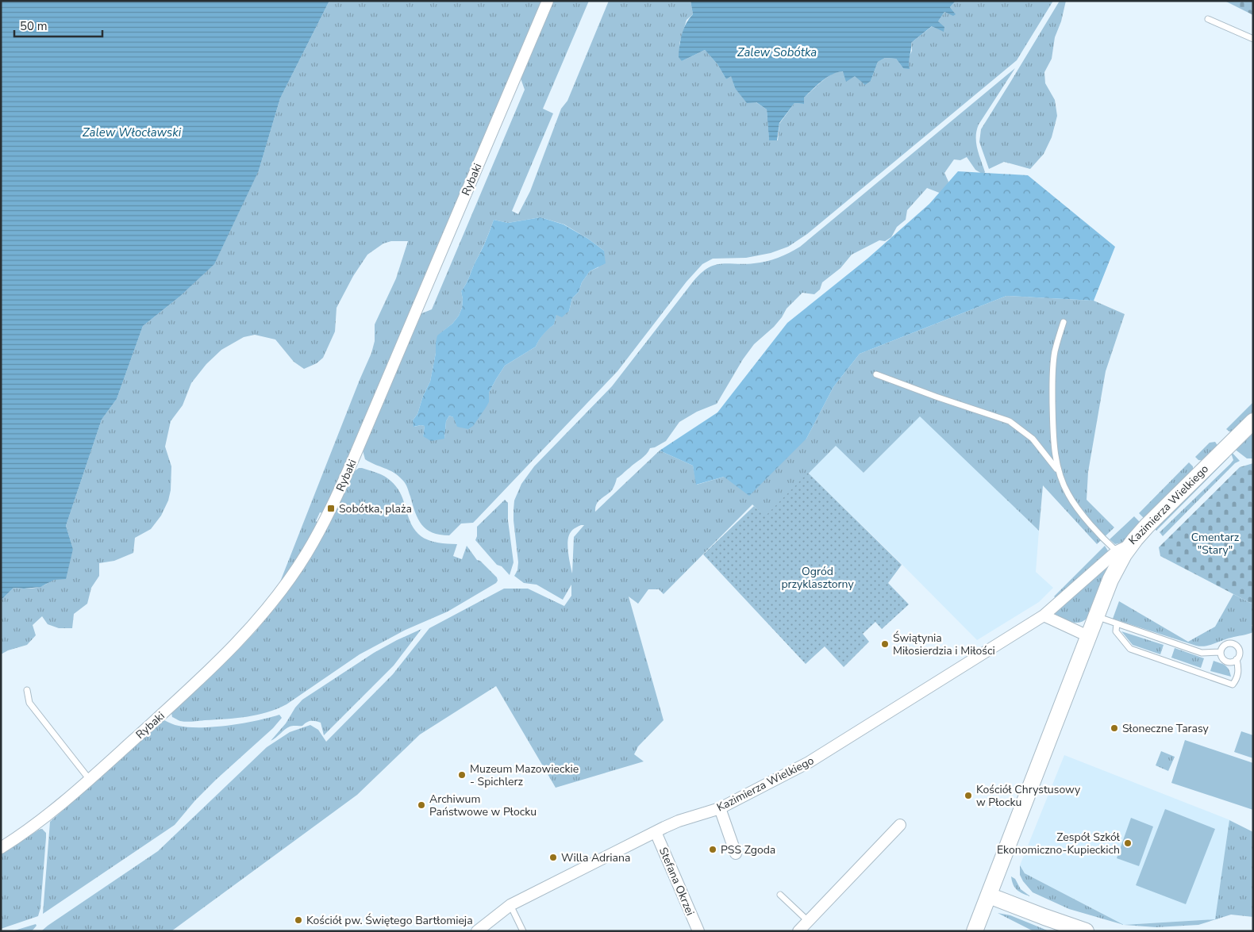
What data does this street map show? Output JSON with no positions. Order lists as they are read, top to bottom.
{
  "streets": {
    "street": ["Rybaki", "Kazimierza Wielkiego", "Stefana Okrzei"]
  },
  "crossings": [
    ["Kazimierza Wielkiego", "Stefana Okrzei"]
  ],
  "water": ["Zalew Sobótka", "Zalew Włocławski"],
  "parks": ["Cmentarz \"Stary\"", "Ogród przyklasztorny"],
  "places": {
    "transit": ["Sobótka, plaża"],
    "other": [
      "Świątynia Miłosierdzia i Miłości",
      "Słoneczne Tarasy",
      "Muzeum Mazowieckie - Spichlerz",
      "Kościół Chrystusowy w Płocku",
      "Archiwum Państwowe w Płocku",
      "Zespół Szkół Ekonomiczno-Kupieckich",
      "PSS Zgoda",
      "Willa Adriana",
      "Kościół pw. Świętego Bartłomieja"
    ]
  },
  "scale_bar": "50 m"
}
